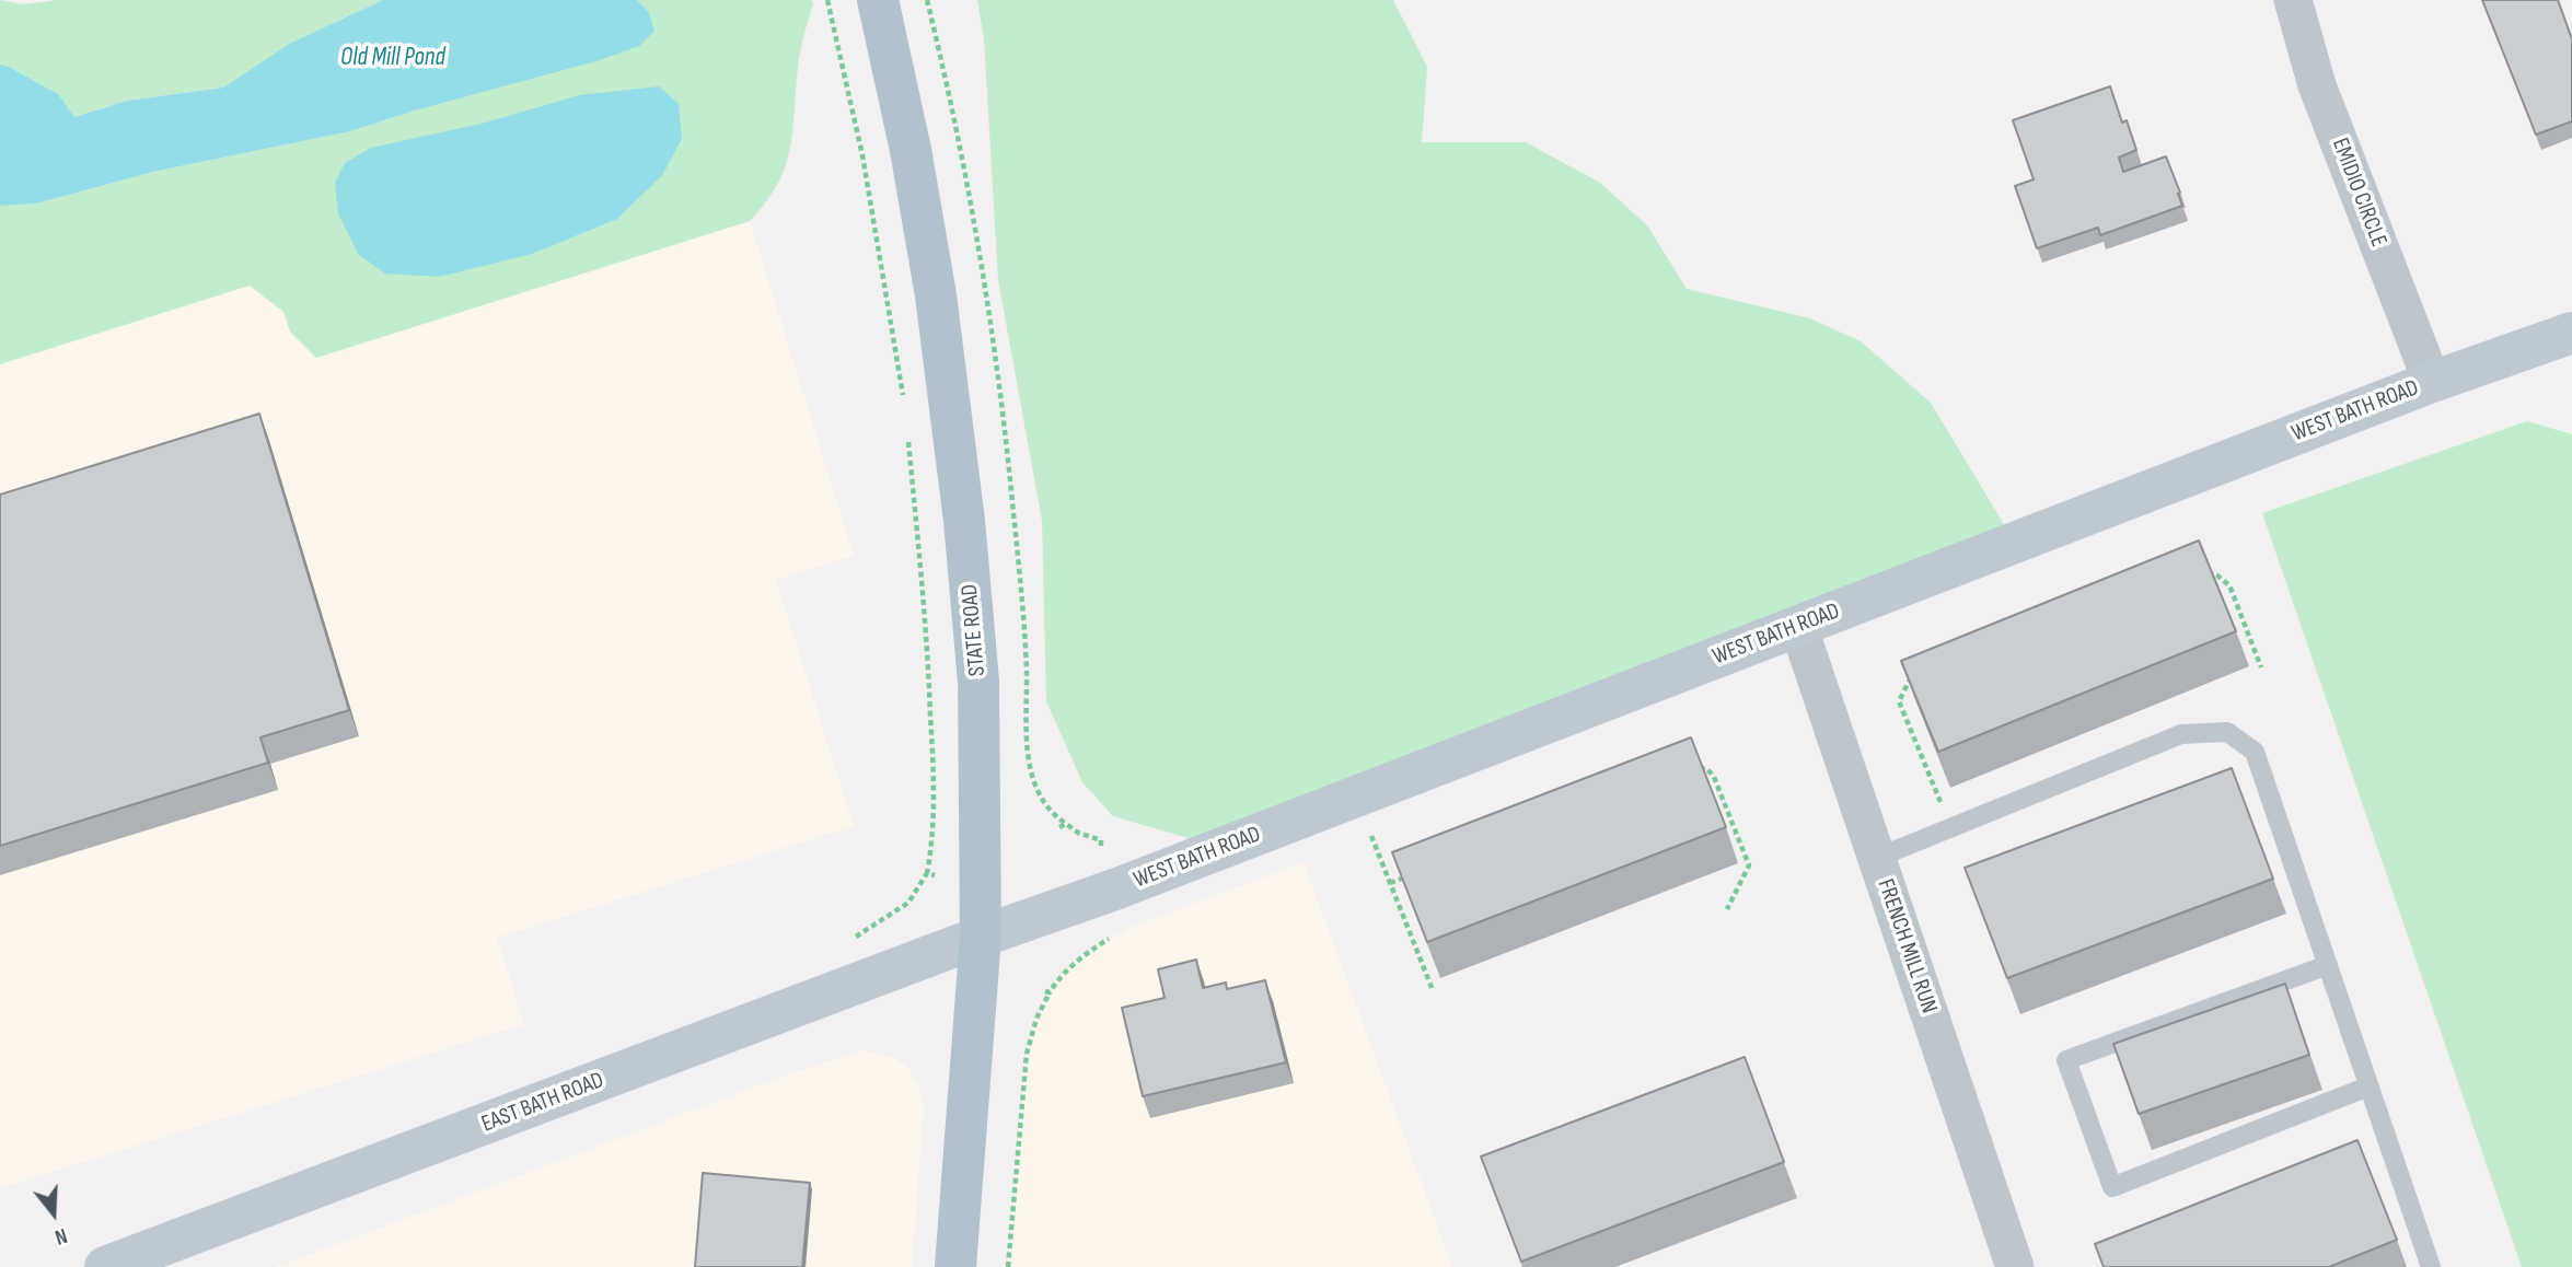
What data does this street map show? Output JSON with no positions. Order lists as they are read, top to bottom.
{
  "streets": {
    "main road": ["STATE ROAD"],
    "street": [
      "EMIDIO CIRCLE",
      "WEST BATH ROAD",
      "FRENCH MILL RUN",
      "EAST BATH ROAD"
    ]
  },
  "crossings": [
    ["EMIDIO CIRCLE", "WEST BATH ROAD"],
    ["WEST BATH ROAD", "STATE ROAD"],
    ["WEST BATH ROAD", "FRENCH MILL RUN"],
    ["WEST BATH ROAD", "EAST BATH ROAD"],
    ["STATE ROAD", "EAST BATH ROAD"]
  ],
  "water": ["Old Mill Pond"],
  "north": "bottom"
}
